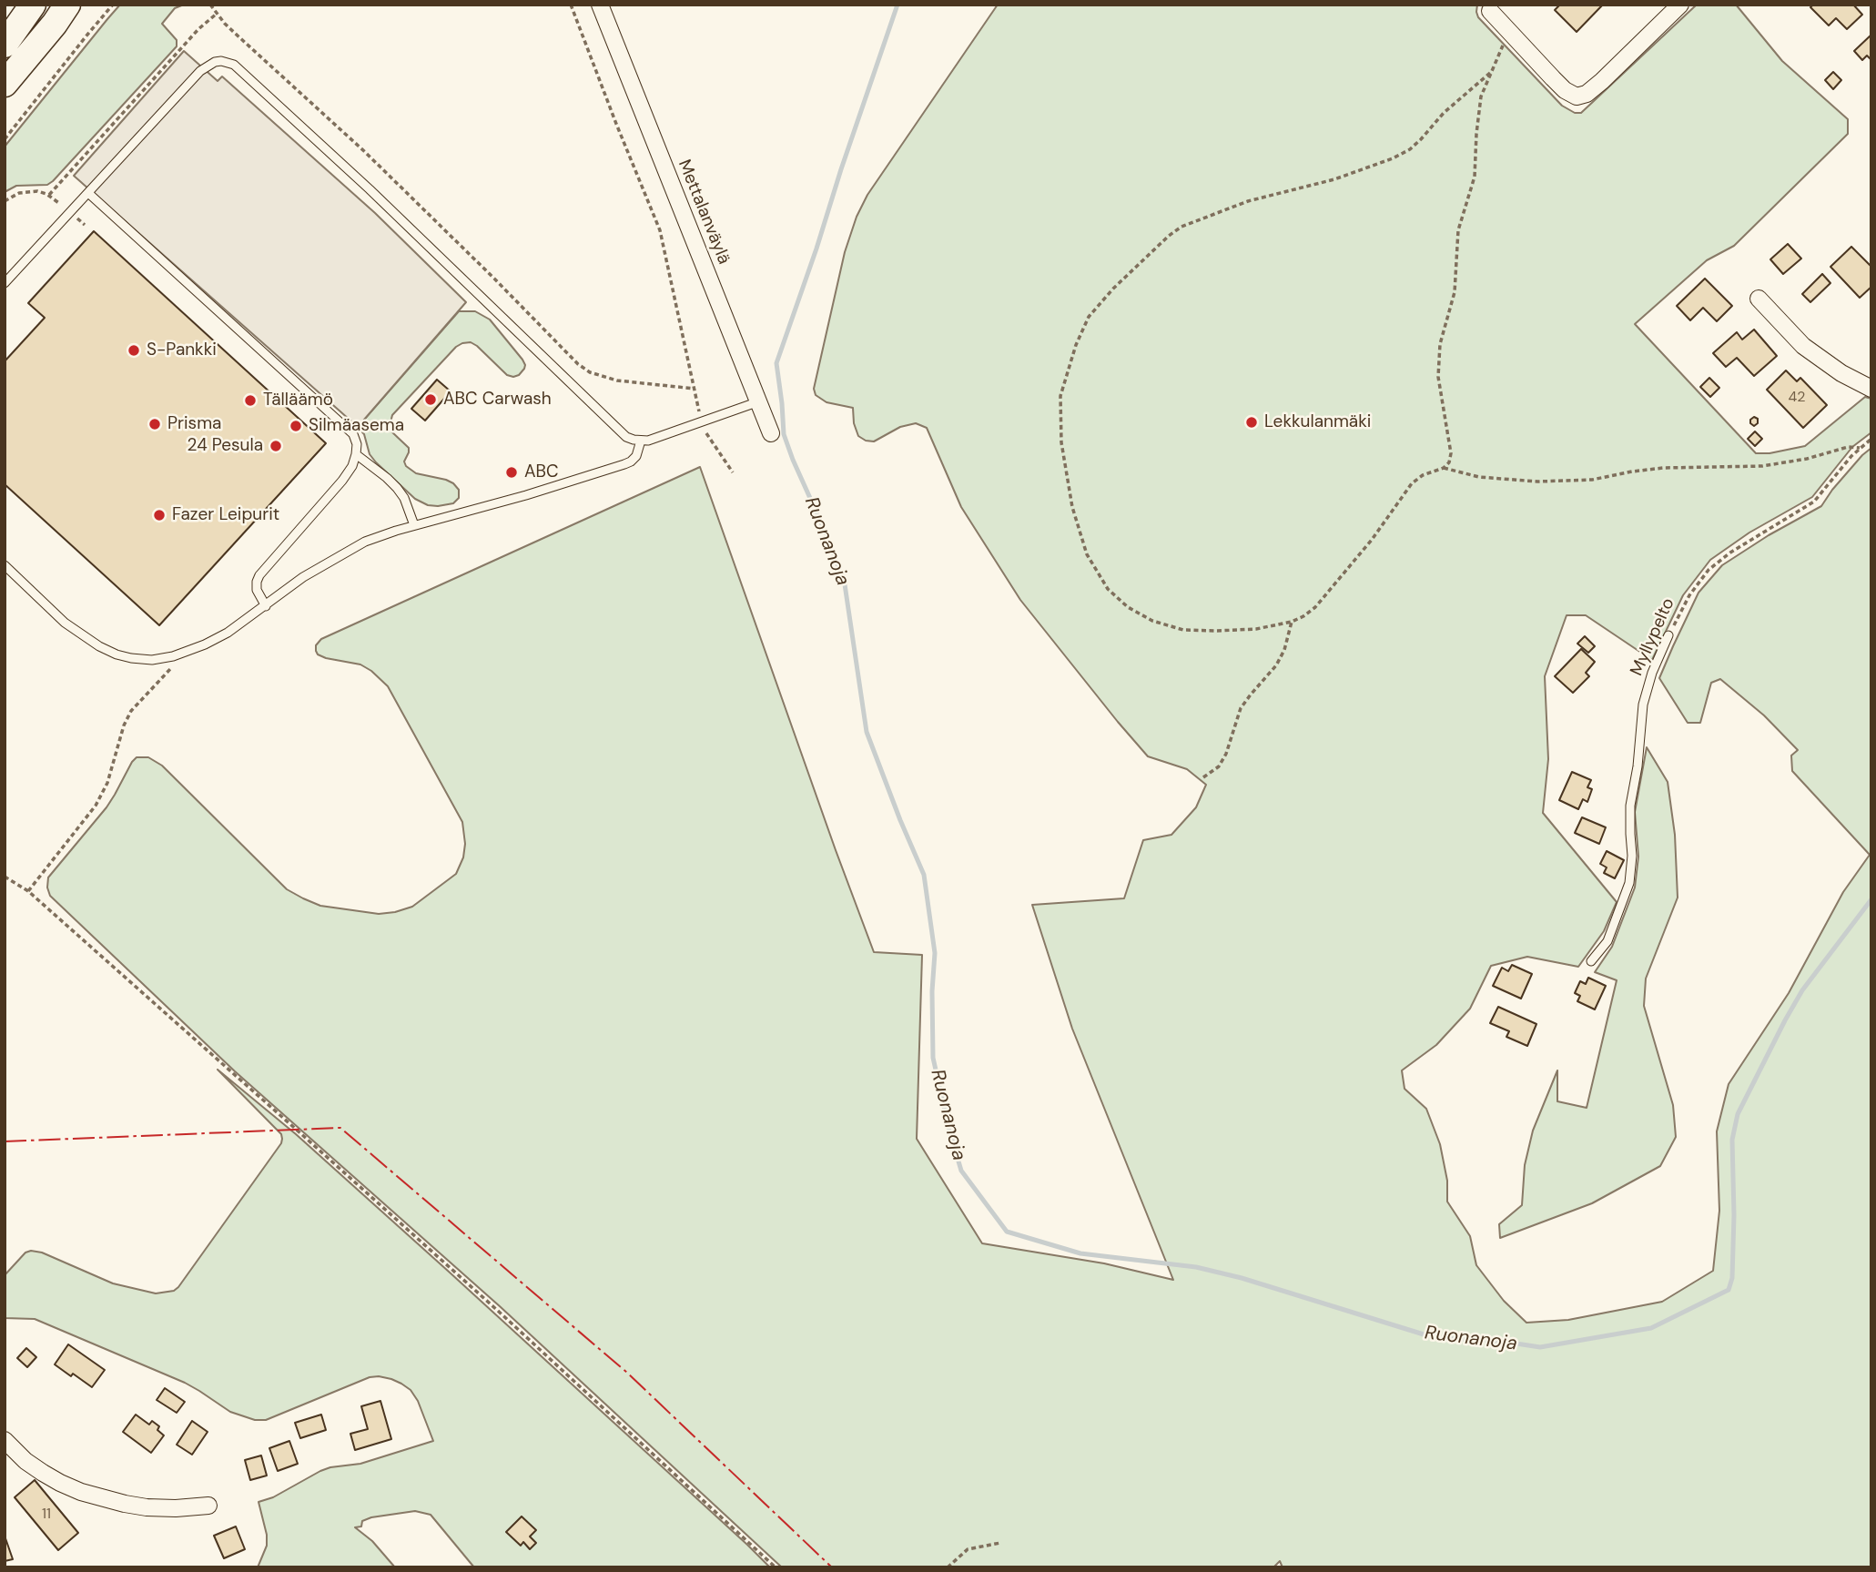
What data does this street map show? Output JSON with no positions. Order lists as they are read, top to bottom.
{
  "streets": {
    "street": ["Mettalanväylä"],
    "lane": ["Myllypelto"]
  },
  "water": ["Ruonanoja"],
  "places": [
    "S-Pankki",
    "ABC Carwash",
    "Tälläämö",
    "Lekkulanmäki",
    "Prisma",
    "Silmäasema",
    "24 Pesula",
    "ABC",
    "Fazer Leipurit"
  ],
  "house_numbers": ["42", "11"]
}
